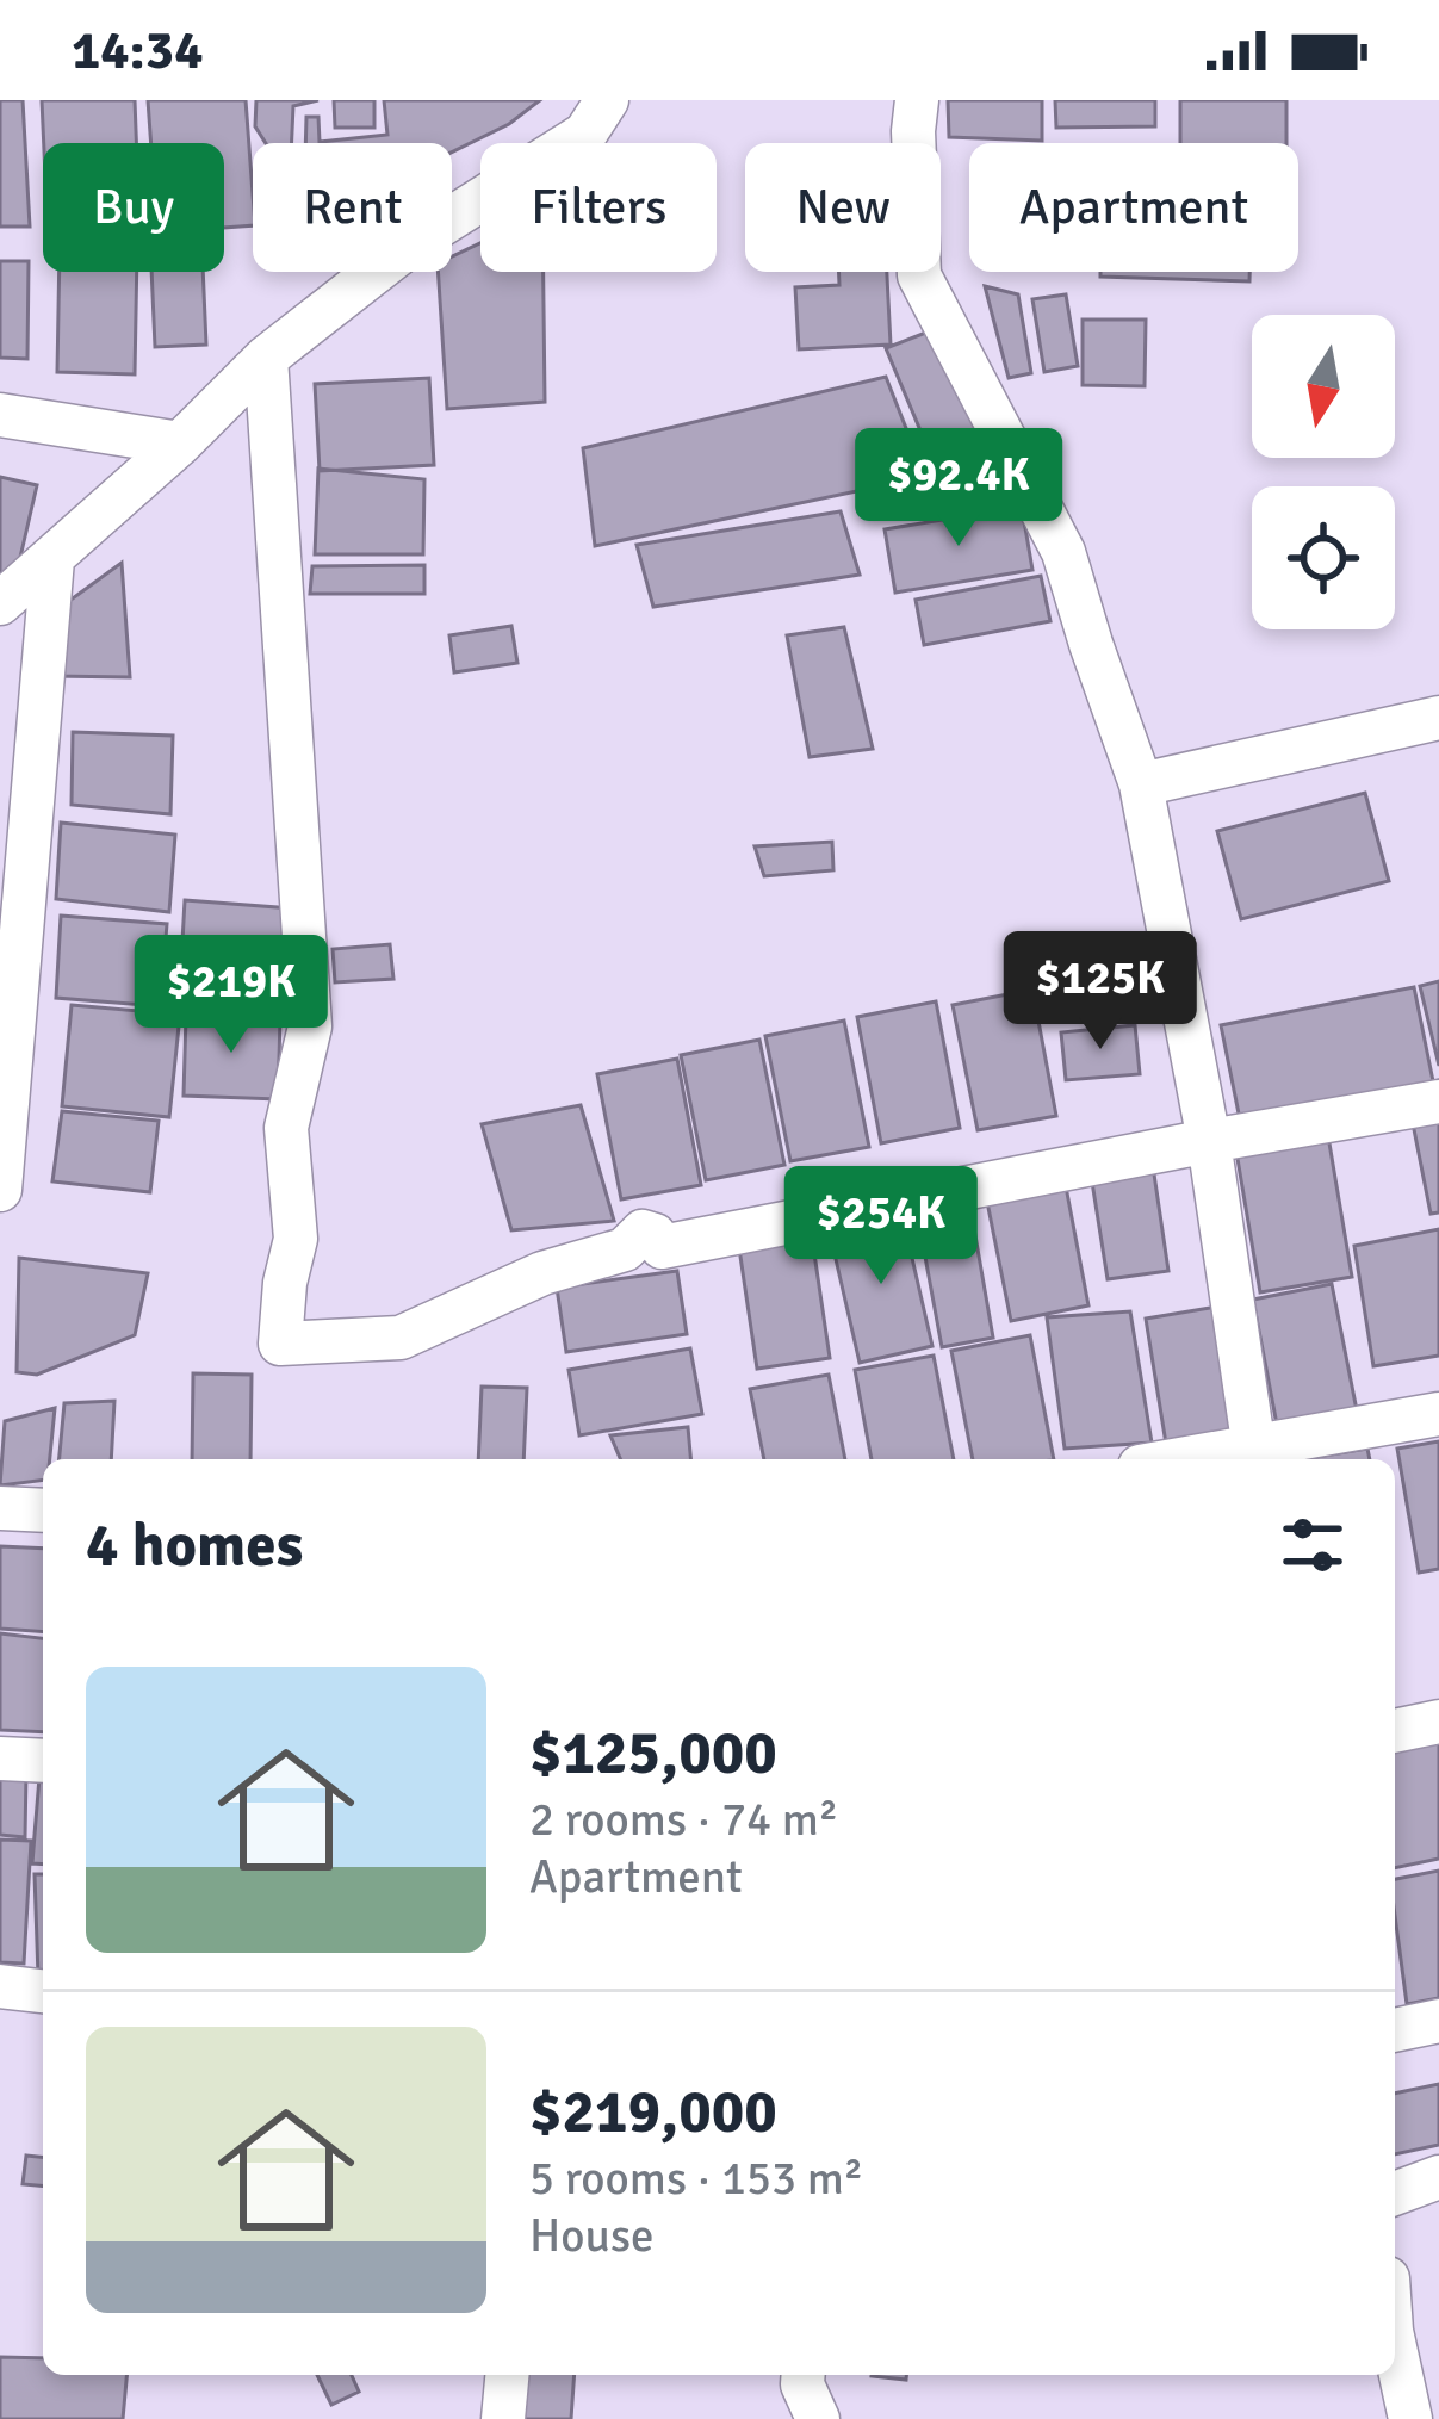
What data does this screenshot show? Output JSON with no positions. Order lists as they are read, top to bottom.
{
  "north": "bottom",
  "page": {
    "status": "14:34",
    "chip": [
      "Buy",
      "Rent",
      "Filters",
      "New",
      "Apartment"
    ],
    "price": [
      "$92.4K",
      "$125K",
      "$219K",
      "$254K"
    ],
    "heading": "4 homes",
    "list": [
      {
        "name": "$125,000",
        "note": "2 rooms · 74 m² · Apartment"
      },
      {
        "name": "$219,000",
        "note": "5 rooms · 153 m² · House"
      }
    ]
  }
}
